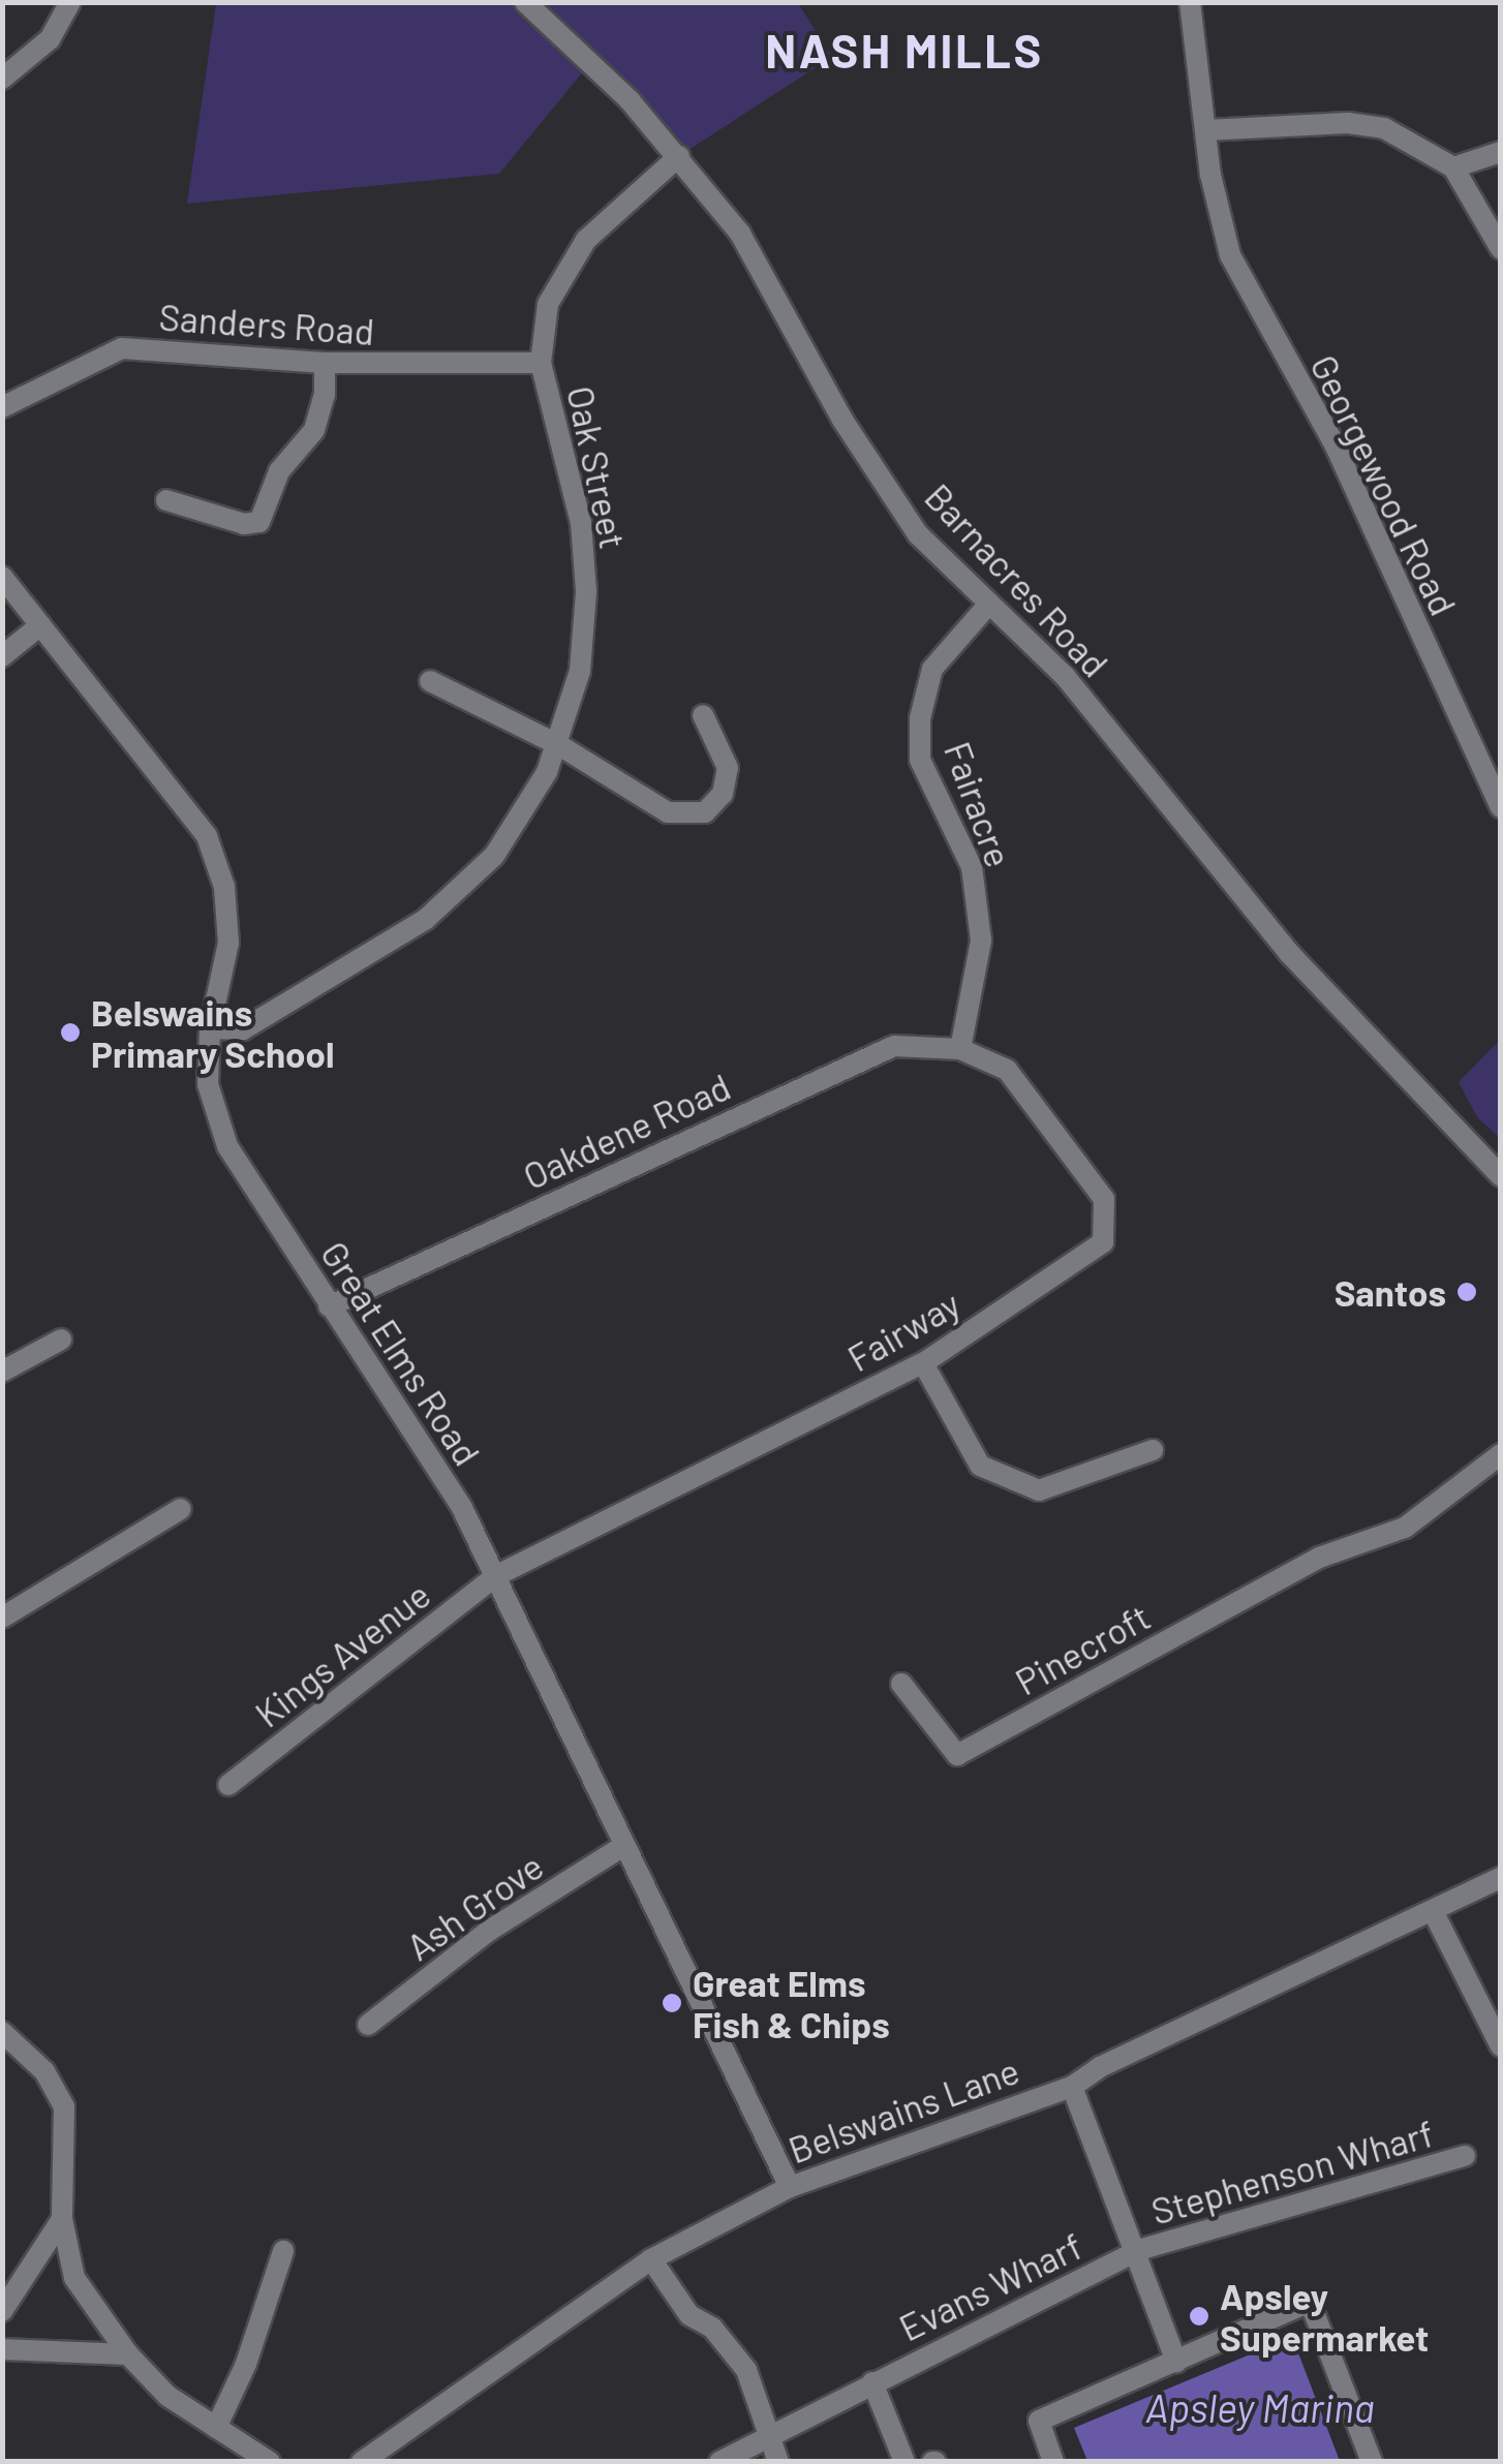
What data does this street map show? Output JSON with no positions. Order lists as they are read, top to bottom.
{
  "streets": {
    "street": [
      "Sanders Road",
      "Oak Street",
      "Georgewood Road",
      "Barnacres Road",
      "Fairacre",
      "Oakdene Road",
      "Fairway",
      "Great Elms Road",
      "Pinecroft",
      "Kings Avenue",
      "Ash Grove",
      "Belswains Lane",
      "Stephenson Wharf",
      "Evans Wharf"
    ]
  },
  "crossings": [
    ["Sanders Road", "Oak Street"],
    ["Oak Street", "Barnacres Road"],
    ["Oak Street", "Great Elms Road"],
    ["Barnacres Road", "Fairacre"],
    ["Fairacre", "Oakdene Road"],
    ["Fairacre", "Fairway"],
    ["Oakdene Road", "Fairway"],
    ["Oakdene Road", "Great Elms Road"],
    ["Fairway", "Great Elms Road"],
    ["Fairway", "Kings Avenue"],
    ["Great Elms Road", "Kings Avenue"],
    ["Great Elms Road", "Ash Grove"],
    ["Great Elms Road", "Belswains Lane"],
    ["Stephenson Wharf", "Evans Wharf"]
  ],
  "districts": ["NASH MILLS"],
  "water": ["Apsley Marina"],
  "places": [
    "Belswains Primary School",
    "Santos",
    "Great Elms Fish & Chips",
    "Apsley Supermarket"
  ]
}
